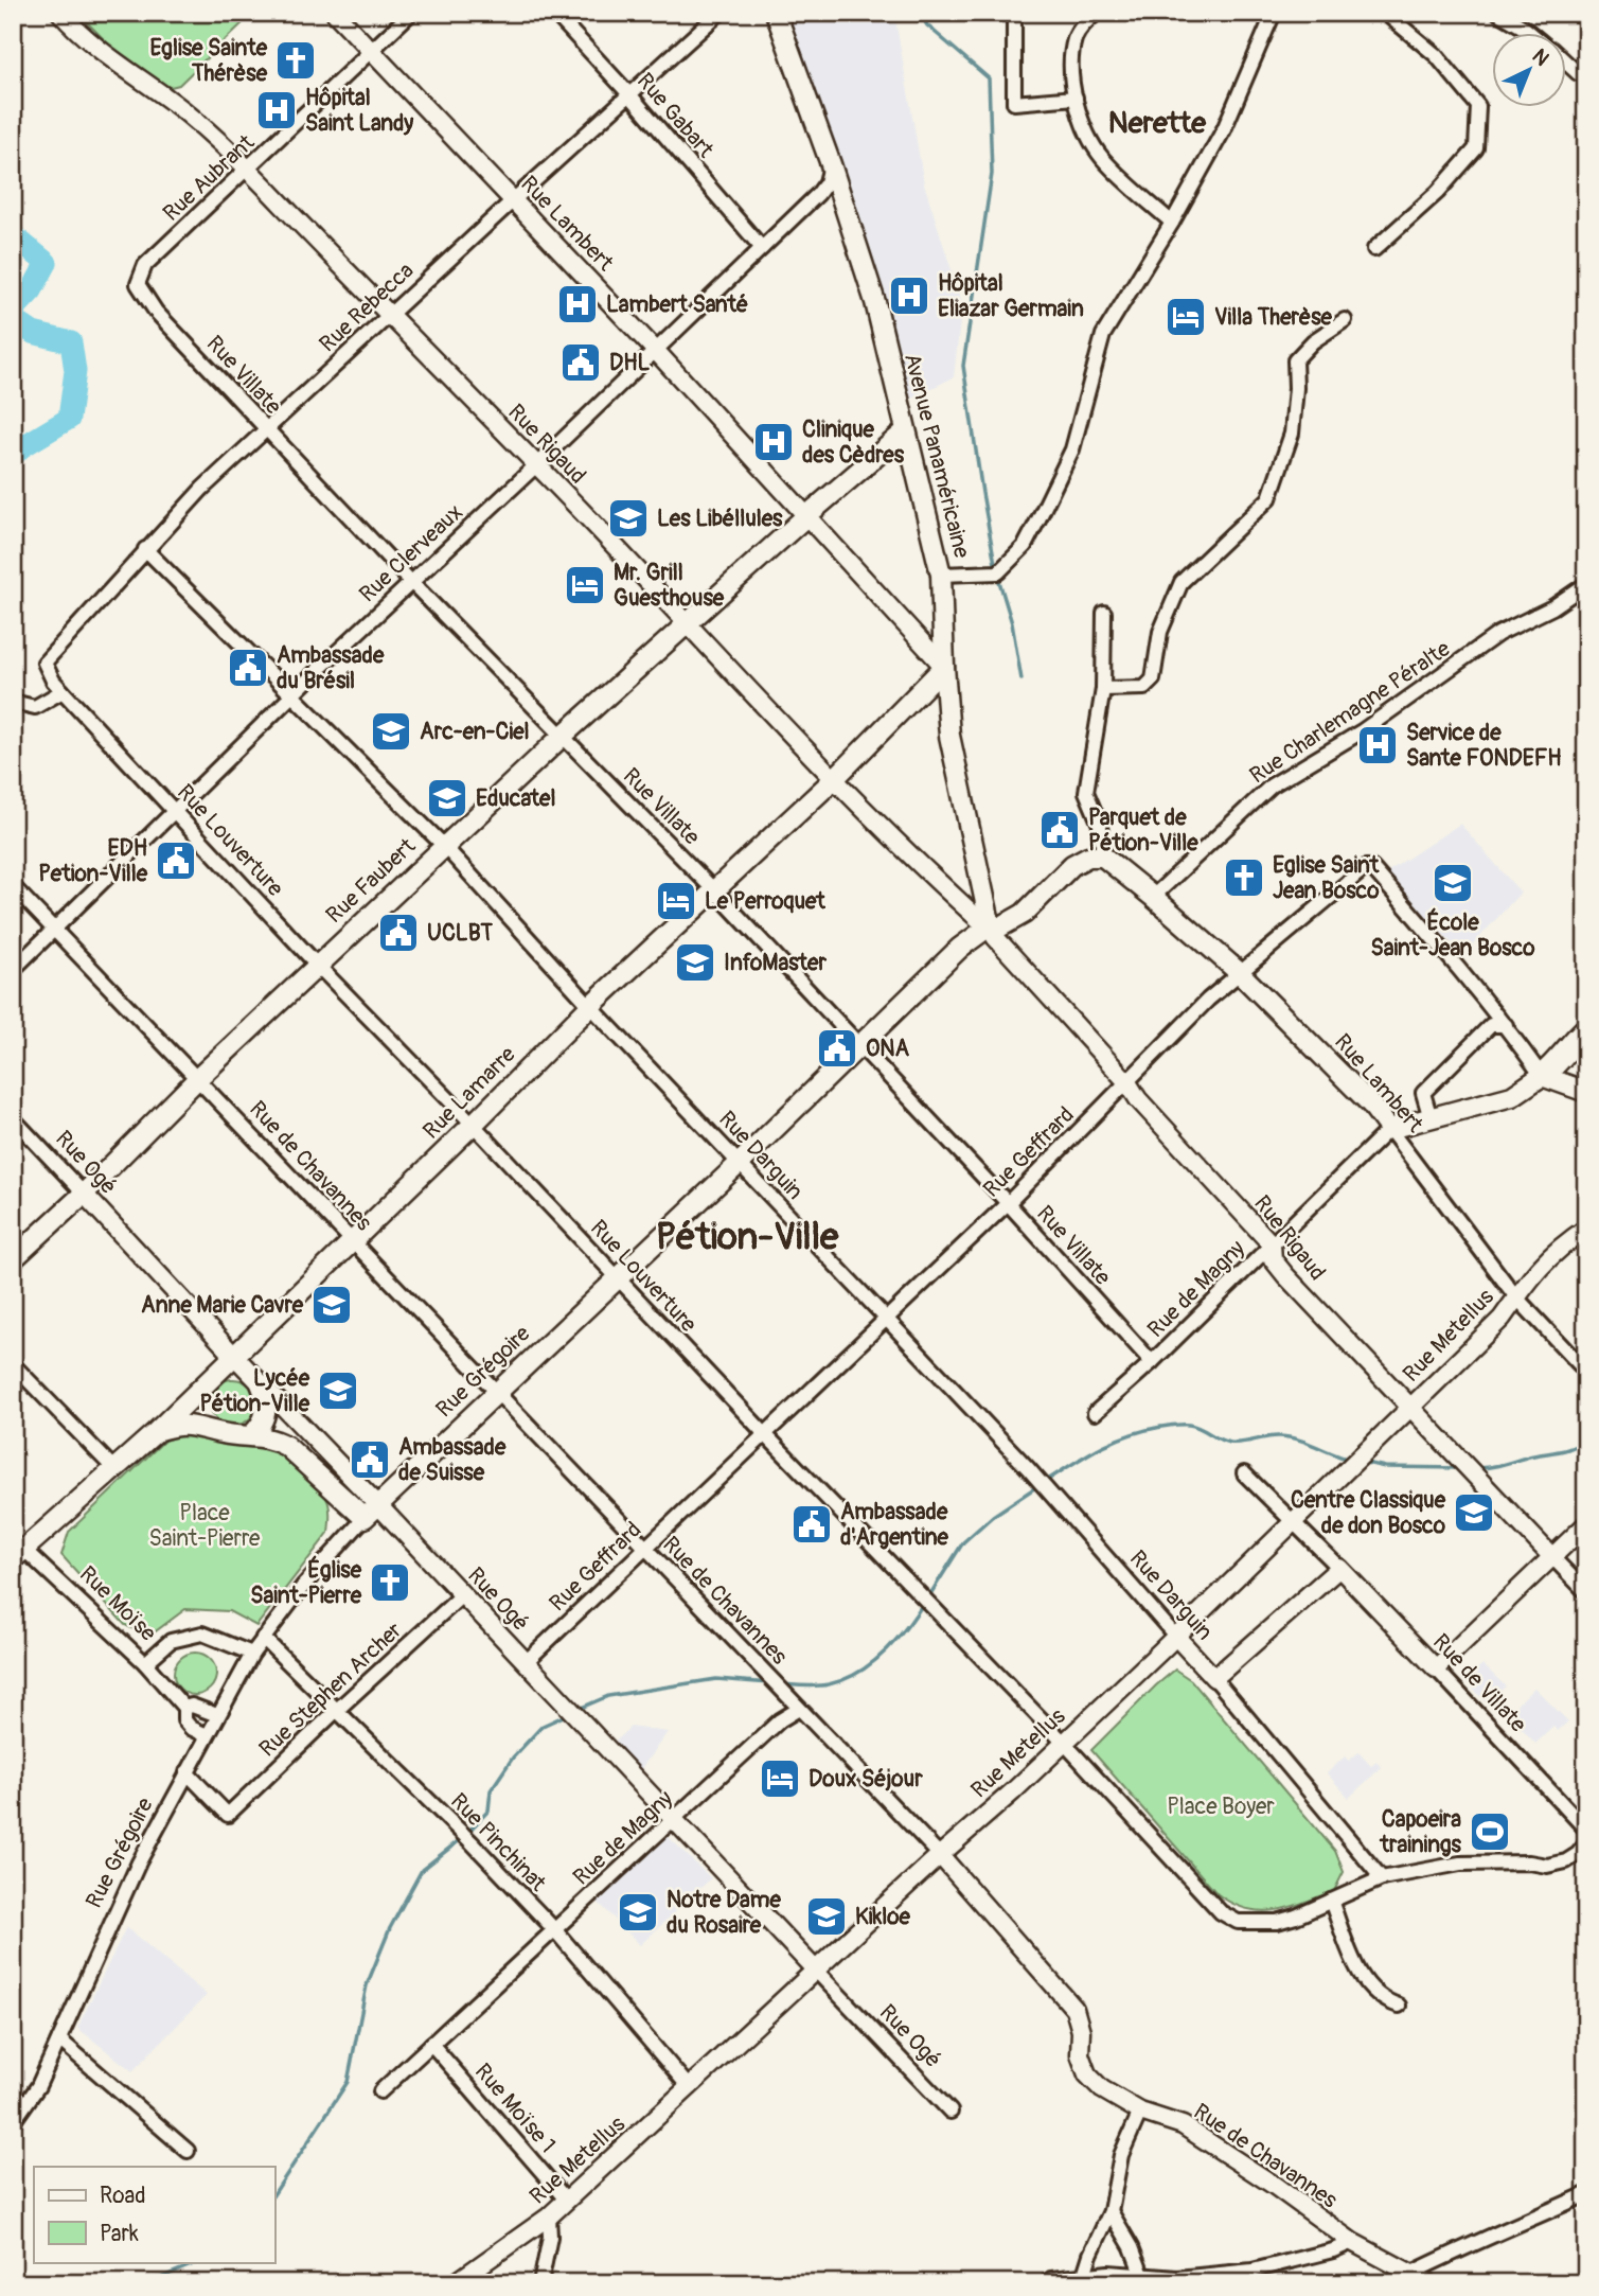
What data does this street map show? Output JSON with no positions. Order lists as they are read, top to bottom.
{
  "streets": {
    "main road": [
      "Rue Lambert",
      "Avenue Panaméricaine",
      "Rue Faubert",
      "Rue Lamarre",
      "Rue Grégoire"
    ],
    "street": [
      "Rue Gabart",
      "Rue Aubrant",
      "Rue Rebecca",
      "Rue Villate",
      "Rue Rigaud",
      "Rue Clerveaux",
      "Rue Charlemagne Péralte",
      "Rue Louverture",
      "Rue Geffrard",
      "Rue Darguin",
      "Rue Ogé",
      "Rue de Chavannes",
      "Rue de Magny",
      "Rue Metellus",
      "Rue Moïse",
      "Rue de Villate",
      "Rue Stephen Archer",
      "Rue Pinchinat",
      "Rue Moïse 1"
    ]
  },
  "crossings": [
    ["Rue Gabart", "Rue Rebecca"],
    ["Rue Gabart", "Rue Clerveaux"],
    ["Rue Aubrant", "Rue Lambert"],
    ["Rue Aubrant", "Rue Villate"],
    ["Rue Aubrant", "Rue Rigaud"],
    ["Rue Lambert", "Rue Rebecca"],
    ["Rue Lambert", "Avenue Panaméricaine"],
    ["Rue Lambert", "Rue Clerveaux"],
    ["Rue Lambert", "Rue Charlemagne Péralte"],
    ["Rue Lambert", "Rue Faubert"],
    ["Rue Lambert", "Rue Lamarre"],
    ["Rue Lambert", "Rue Geffrard"],
    ["Rue Lambert", "Rue de Magny"],
    ["Rue Lambert", "Rue Metellus"],
    ["Rue Lambert", "Rue Grégoire"],
    ["Rue Rebecca", "Rue Villate"],
    ["Rue Rebecca", "Rue Rigaud"],
    ["Rue Rebecca", "Rue Louverture"],
    ["Rue Rebecca", "Rue Darguin"],
    ["Rue Villate", "Rue Clerveaux"],
    ["Rue Villate", "Rue Faubert"],
    ["Rue Villate", "Rue Lamarre"],
    ["Rue Villate", "Rue Geffrard"],
    ["Rue Villate", "Rue de Magny"],
    ["Rue Villate", "Rue Grégoire"],
    ["Rue Rigaud", "Avenue Panaméricaine"],
    ["Rue Rigaud", "Rue Clerveaux"],
    ["Rue Rigaud", "Rue Faubert"],
    ["Rue Rigaud", "Rue Lamarre"],
    ["Rue Rigaud", "Rue Geffrard"],
    ["Rue Rigaud", "Rue de Magny"],
    ["Rue Rigaud", "Rue Metellus"],
    ["Rue Rigaud", "Rue Grégoire"],
    ["Avenue Panaméricaine", "Rue Clerveaux"],
    ["Avenue Panaméricaine", "Rue Faubert"],
    ["Avenue Panaméricaine", "Rue Lamarre"],
    ["Avenue Panaméricaine", "Rue Grégoire"],
    ["Rue Clerveaux", "Rue Louverture"],
    ["Rue Clerveaux", "Rue Darguin"],
    ["Rue Clerveaux", "Rue de Chavannes"],
    ["Rue Louverture", "Rue Faubert"],
    ["Rue Louverture", "Rue Lamarre"],
    ["Rue Louverture", "Rue Geffrard"],
    ["Rue Louverture", "Rue Metellus"],
    ["Rue Louverture", "Rue Grégoire"],
    ["Rue Faubert", "Rue Darguin"],
    ["Rue Faubert", "Rue Ogé"],
    ["Rue Faubert", "Rue de Chavannes"],
    ["Rue Lamarre", "Rue Darguin"],
    ["Rue Lamarre", "Rue Ogé"],
    ["Rue Lamarre", "Rue de Chavannes"],
    ["Rue Lamarre", "Rue Moïse"],
    ["Rue Geffrard", "Rue Darguin"],
    ["Rue Geffrard", "Rue Ogé"],
    ["Rue Geffrard", "Rue de Chavannes"],
    ["Rue Darguin", "Rue Metellus"],
    ["Rue Darguin", "Rue Grégoire"],
    ["Rue Ogé", "Rue de Magny"],
    ["Rue Ogé", "Rue Metellus"],
    ["Rue Ogé", "Rue Grégoire"],
    ["Rue Ogé", "Rue Stephen Archer"],
    ["Rue de Chavannes", "Rue de Magny"],
    ["Rue de Chavannes", "Rue Metellus"],
    ["Rue de Chavannes", "Rue Grégoire"],
    ["Rue de Magny", "Rue Pinchinat"],
    ["Rue de Magny", "Rue Moïse 1"],
    ["Rue Metellus", "Rue Pinchinat"],
    ["Rue Metellus", "Rue Moïse 1"],
    ["Rue Grégoire", "Rue Moïse"],
    ["Rue Grégoire", "Rue Stephen Archer"],
    ["Rue Grégoire", "Rue Pinchinat"],
    ["Rue Stephen Archer", "Rue Pinchinat"]
  ],
  "districts": ["Nerette", "Pétion-Ville"],
  "parks": ["Place Saint-Pierre", "Place Boyer"],
  "places": {
    "church": ["Eglise Sainte Thérèse", "Eglise Saint Jean Bosco", "Église Saint-Pierre"],
    "hospital": [
      "Hôpital Saint Landy",
      "Hôpital Eliazar Germain",
      "Lambert Santé",
      "Clinique des Cèdres",
      "Service de Sante FONDEFH"
    ],
    "hotel": [
      "Villa Therèse",
      "Mr. Grill Guesthouse",
      "Le Perroquet",
      "Doux Séjour"
    ],
    "public building": [
      "DHL",
      "Ambassade du Brésil",
      "Parquet de Pétion-Ville",
      "EDH Petion-Ville",
      "UCLBT",
      "ONA",
      "Ambassade de Suisse",
      "Ambassade d'Argentine"
    ],
    "school or university": [
      "Les Libéllules",
      "Arc-en-Ciel",
      "Educatel",
      "École Saint-Jean Bosco",
      "InfoMaster",
      "Anne Marie Cavre",
      "Lycée Pétion-Ville",
      "Centre Classique de don Bosco",
      "Notre Dame du Rosaire",
      "Kikloe"
    ],
    "sports": ["Capoeira trainings"]
  },
  "legend": ["Road", "Park"],
  "north": "top right"
}
